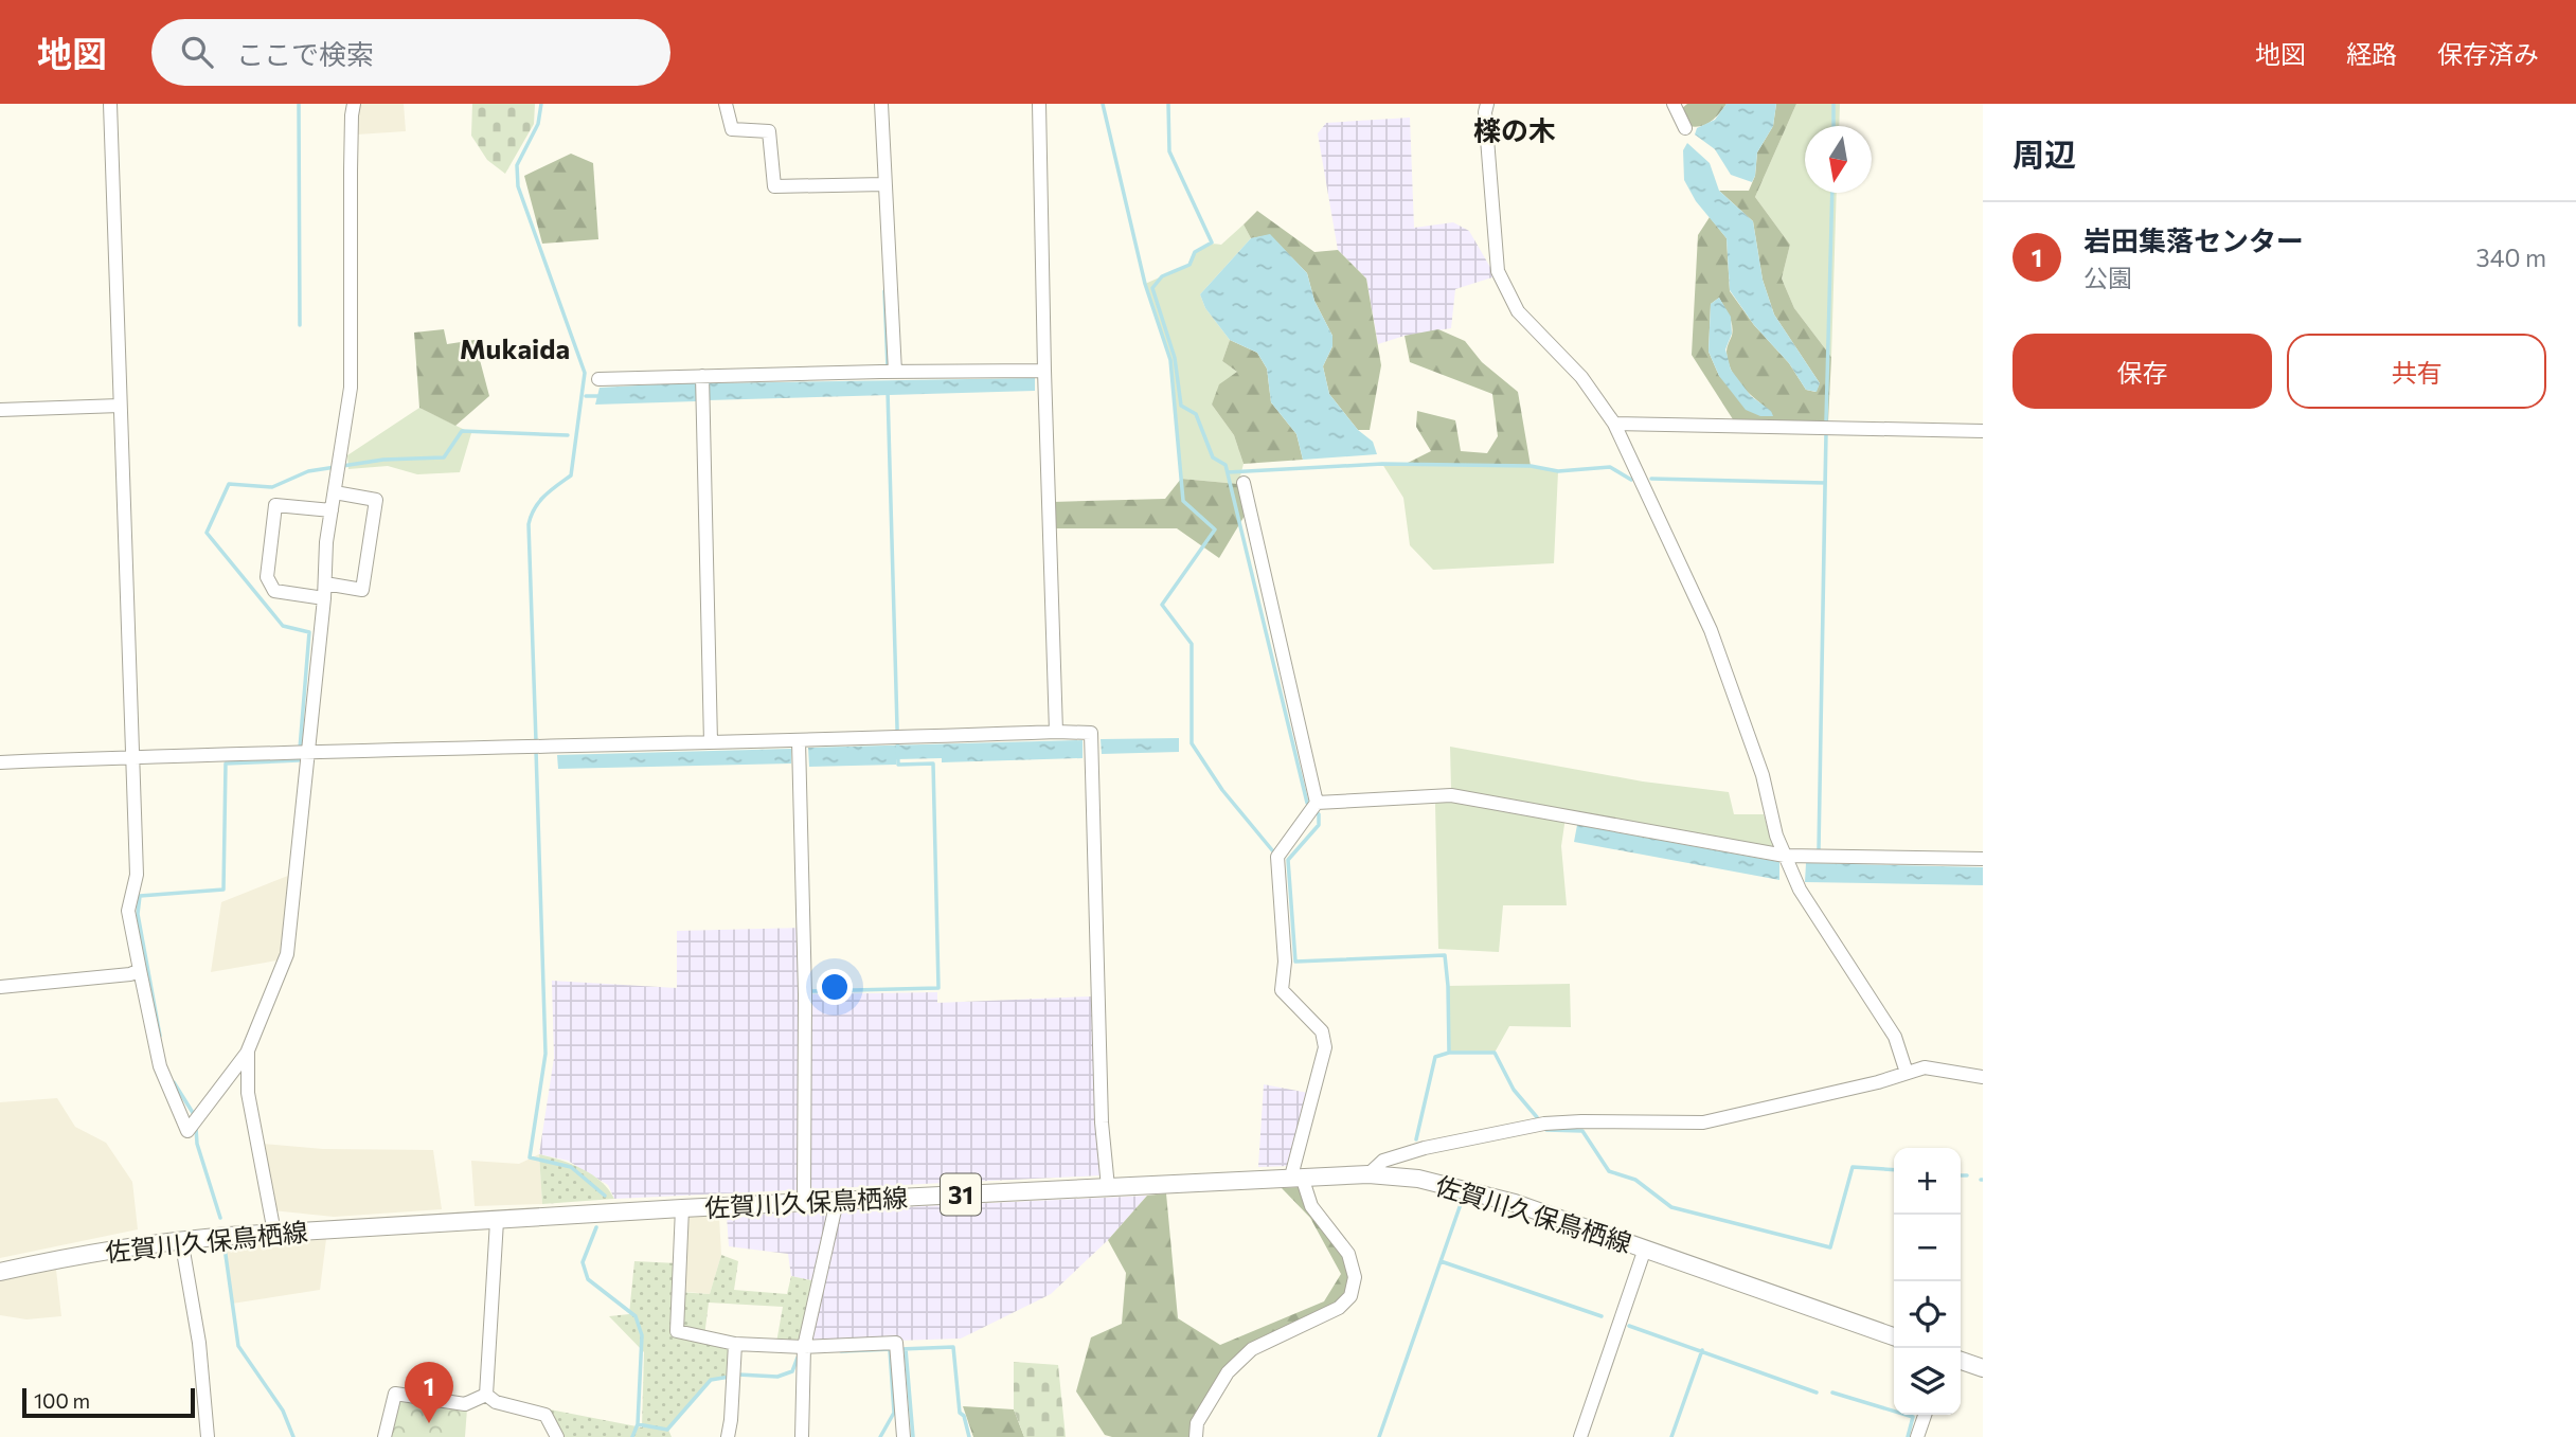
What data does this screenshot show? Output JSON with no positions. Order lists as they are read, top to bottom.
{
  "streets": {
    "main road": ["31", "佐賀川久保鳥栖線"]
  },
  "districts": ["檪の木", "Mukaida"],
  "scale_bar": "100 m",
  "north": "bottom",
  "page": {
    "header": "地図",
    "search": "ここで検索",
    "nav": ["地図", "経路", "保存済み"],
    "heading": "周辺",
    "list": [
      {
        "mark": "1",
        "name": "岩田集落センター",
        "note": "公園",
        "value": "340 m"
      }
    ],
    "buttons": ["保存", "共有"],
    "map_buttons": ["+", "−"],
    "pins": "1",
    "scale": "100 m"
  }
}
